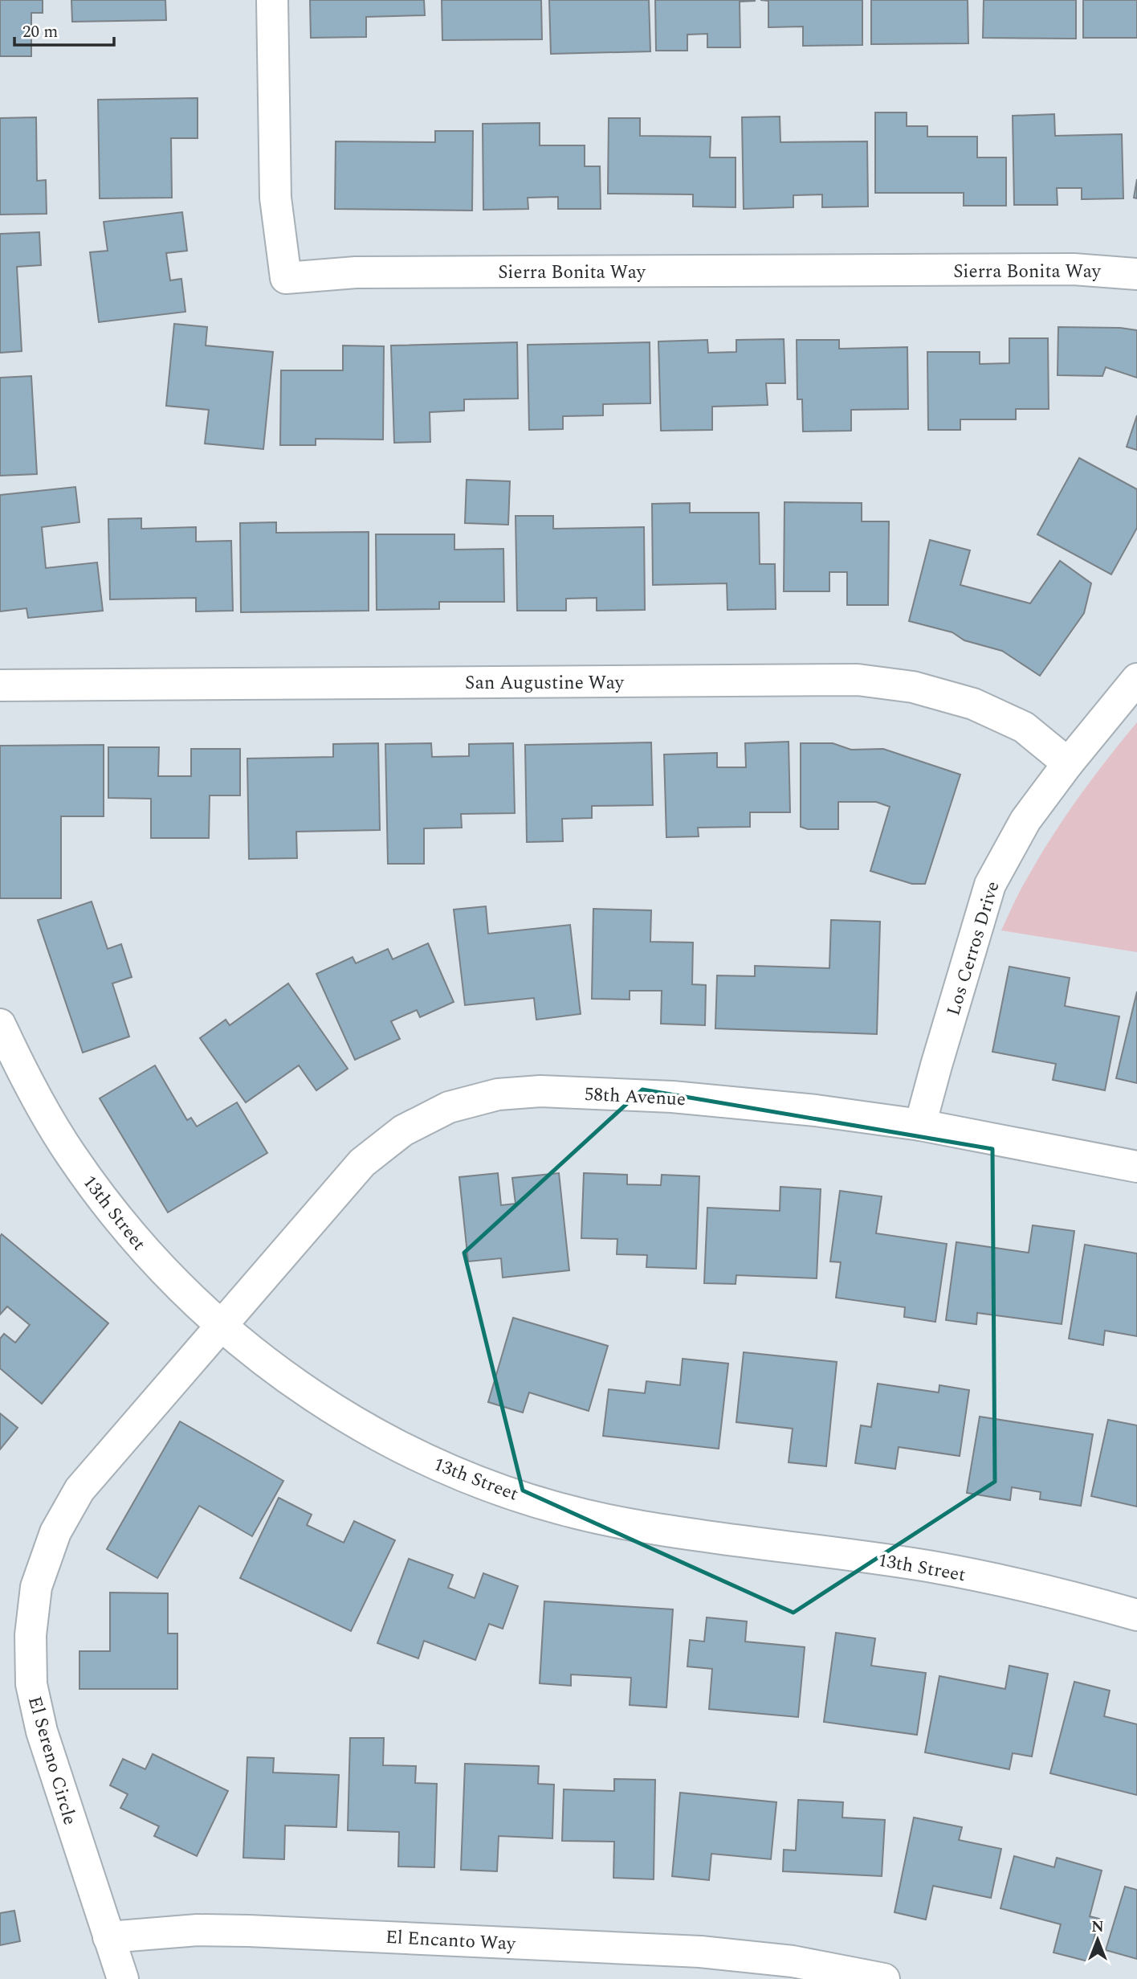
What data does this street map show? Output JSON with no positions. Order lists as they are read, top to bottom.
{
  "streets": {
    "street": [
      "Sierra Bonita Way",
      "San Augustine Way",
      "Los Cerros Drive",
      "58th Avenue",
      "13th Street",
      "El Sereno Circle",
      "El Encanto Way"
    ]
  },
  "crossings": [
    ["San Augustine Way", "Los Cerros Drive"],
    ["Los Cerros Drive", "58th Avenue"],
    ["58th Avenue", "13th Street"],
    ["58th Avenue", "El Sereno Circle"],
    ["13th Street", "El Sereno Circle"],
    ["El Sereno Circle", "El Encanto Way"]
  ],
  "scale_bar": "20 m",
  "north": "top"
}
